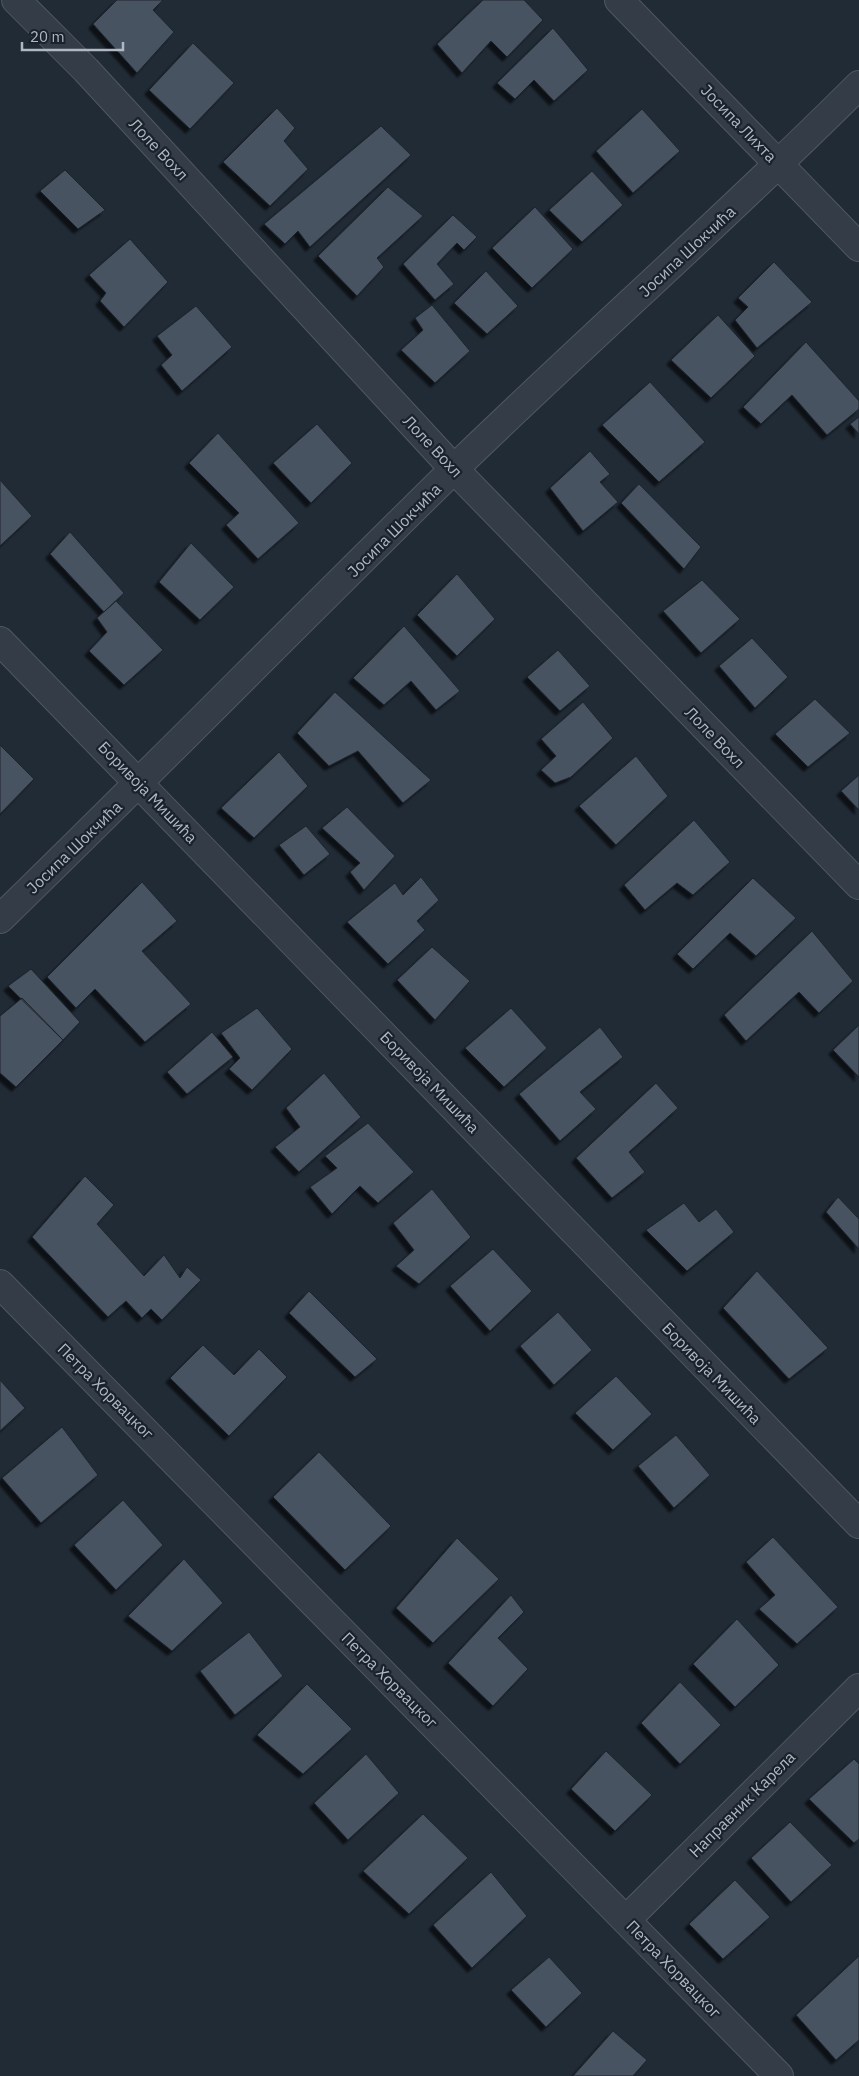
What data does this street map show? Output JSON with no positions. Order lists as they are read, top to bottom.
{
  "streets": {
    "street": [
      "Јосипа Лихта",
      "Лоле Вохл",
      "Јосипа Шокчића",
      "Боривоја Мишића",
      "Петра Хорвацког",
      "Направник Карела"
    ]
  },
  "crossings": [
    ["Јосипа Лихта", "Јосипа Шокчића"],
    ["Лоле Вохл", "Јосипа Шокчића"],
    ["Јосипа Шокчића", "Боривоја Мишића"],
    ["Петра Хорвацког", "Направник Карела"]
  ],
  "scale_bar": "20 m"
}
